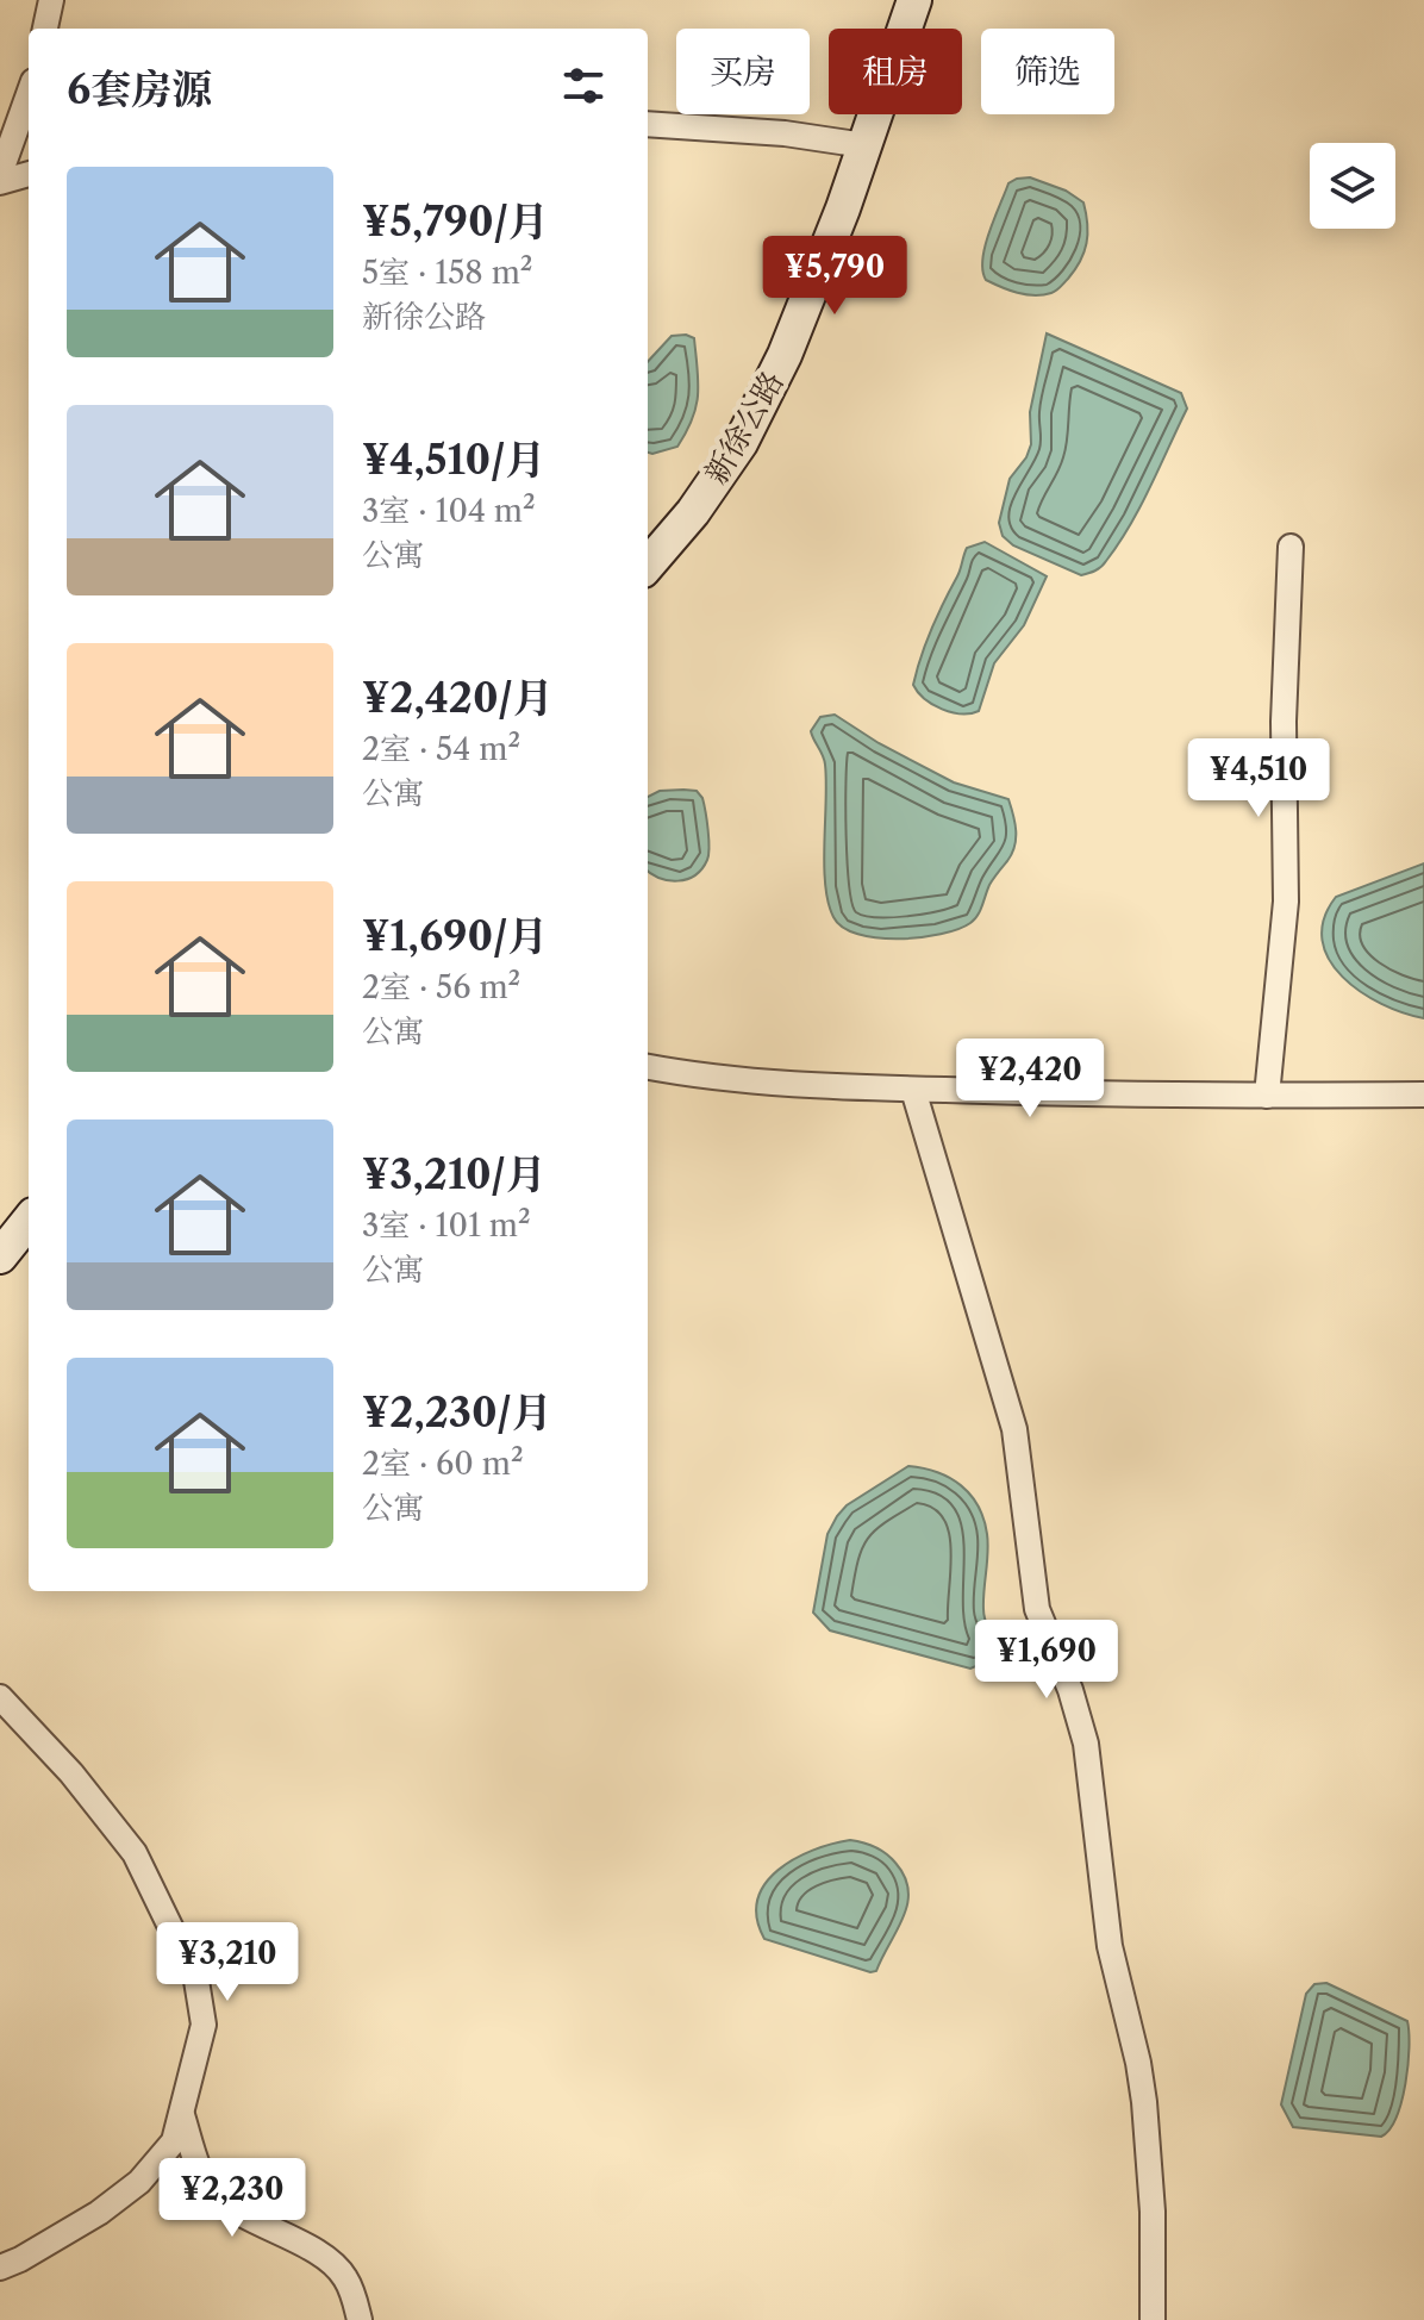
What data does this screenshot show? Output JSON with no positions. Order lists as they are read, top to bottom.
{
  "streets": {
    "main road": ["新徐公路"]
  },
  "page": {
    "chip": ["买房", "租房", "筛选"],
    "heading": "6套房源",
    "list": [
      {
        "name": "¥5,790/月",
        "note": "5室 · 158 m² · 新徐公路"
      },
      {
        "name": "¥4,510/月",
        "note": "3室 · 104 m² · 公寓"
      },
      {
        "name": "¥2,420/月",
        "note": "2室 · 54 m² · 公寓"
      },
      {
        "name": "¥1,690/月",
        "note": "2室 · 56 m² · 公寓"
      },
      {
        "name": "¥3,210/月",
        "note": "3室 · 101 m² · 公寓"
      },
      {
        "name": "¥2,230/月",
        "note": "2室 · 60 m² · 公寓"
      }
    ],
    "price": [
      "¥5,790",
      "¥4,510",
      "¥2,420",
      "¥1,690",
      "¥3,210",
      "¥2,230"
    ]
  }
}
